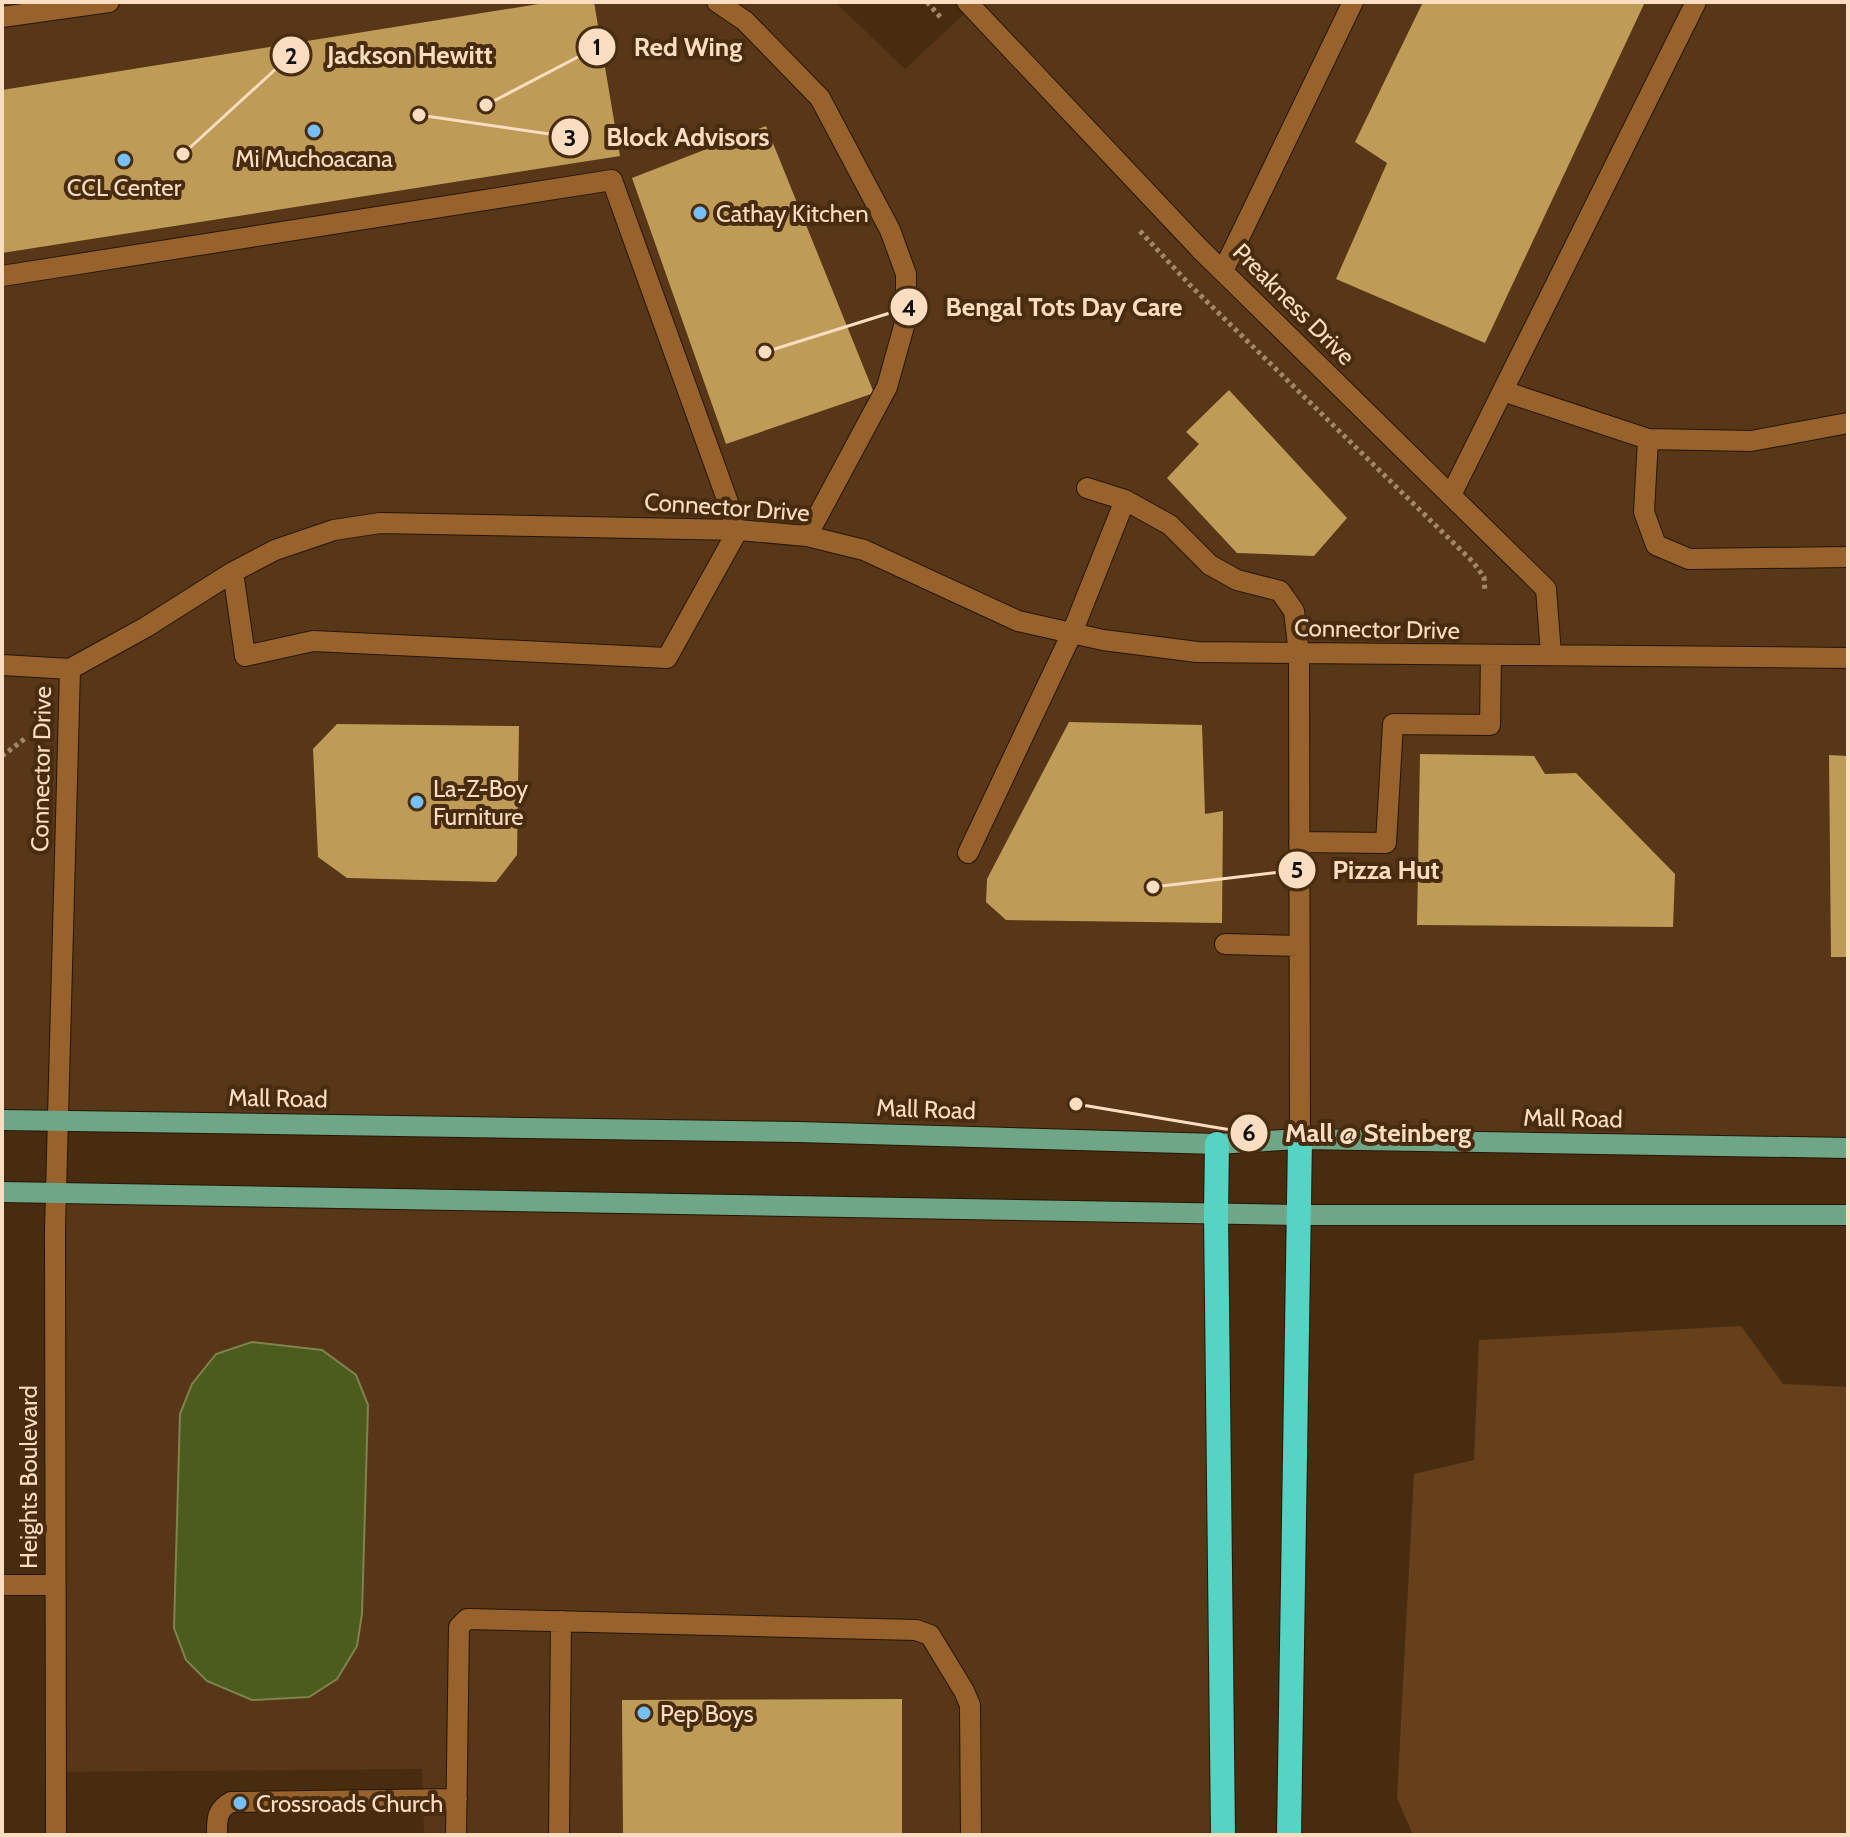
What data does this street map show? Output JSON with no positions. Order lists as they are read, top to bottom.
{
  "streets": {
    "main road": ["Mall Road"],
    "street": ["Preakness Drive", "Connector Drive", "Heights Boulevard"]
  },
  "crossings": [
    ["Preakness Drive", "Connector Drive"],
    ["Connector Drive", "Mall Road"],
    ["Connector Drive", "Heights Boulevard"],
    ["Mall Road", "Heights Boulevard"]
  ],
  "places": [
    "Red Wing",
    "Block Advisors",
    "Mi Muchoacana",
    "Jackson Hewitt",
    "CCL Center",
    "Cathay Kitchen",
    "Bengal Tots Day Care",
    "La-Z-Boy Furniture",
    "Pizza Hut",
    "Mall @ Steinberg",
    "Pep Boys",
    "Crossroads Church"
  ]
}
